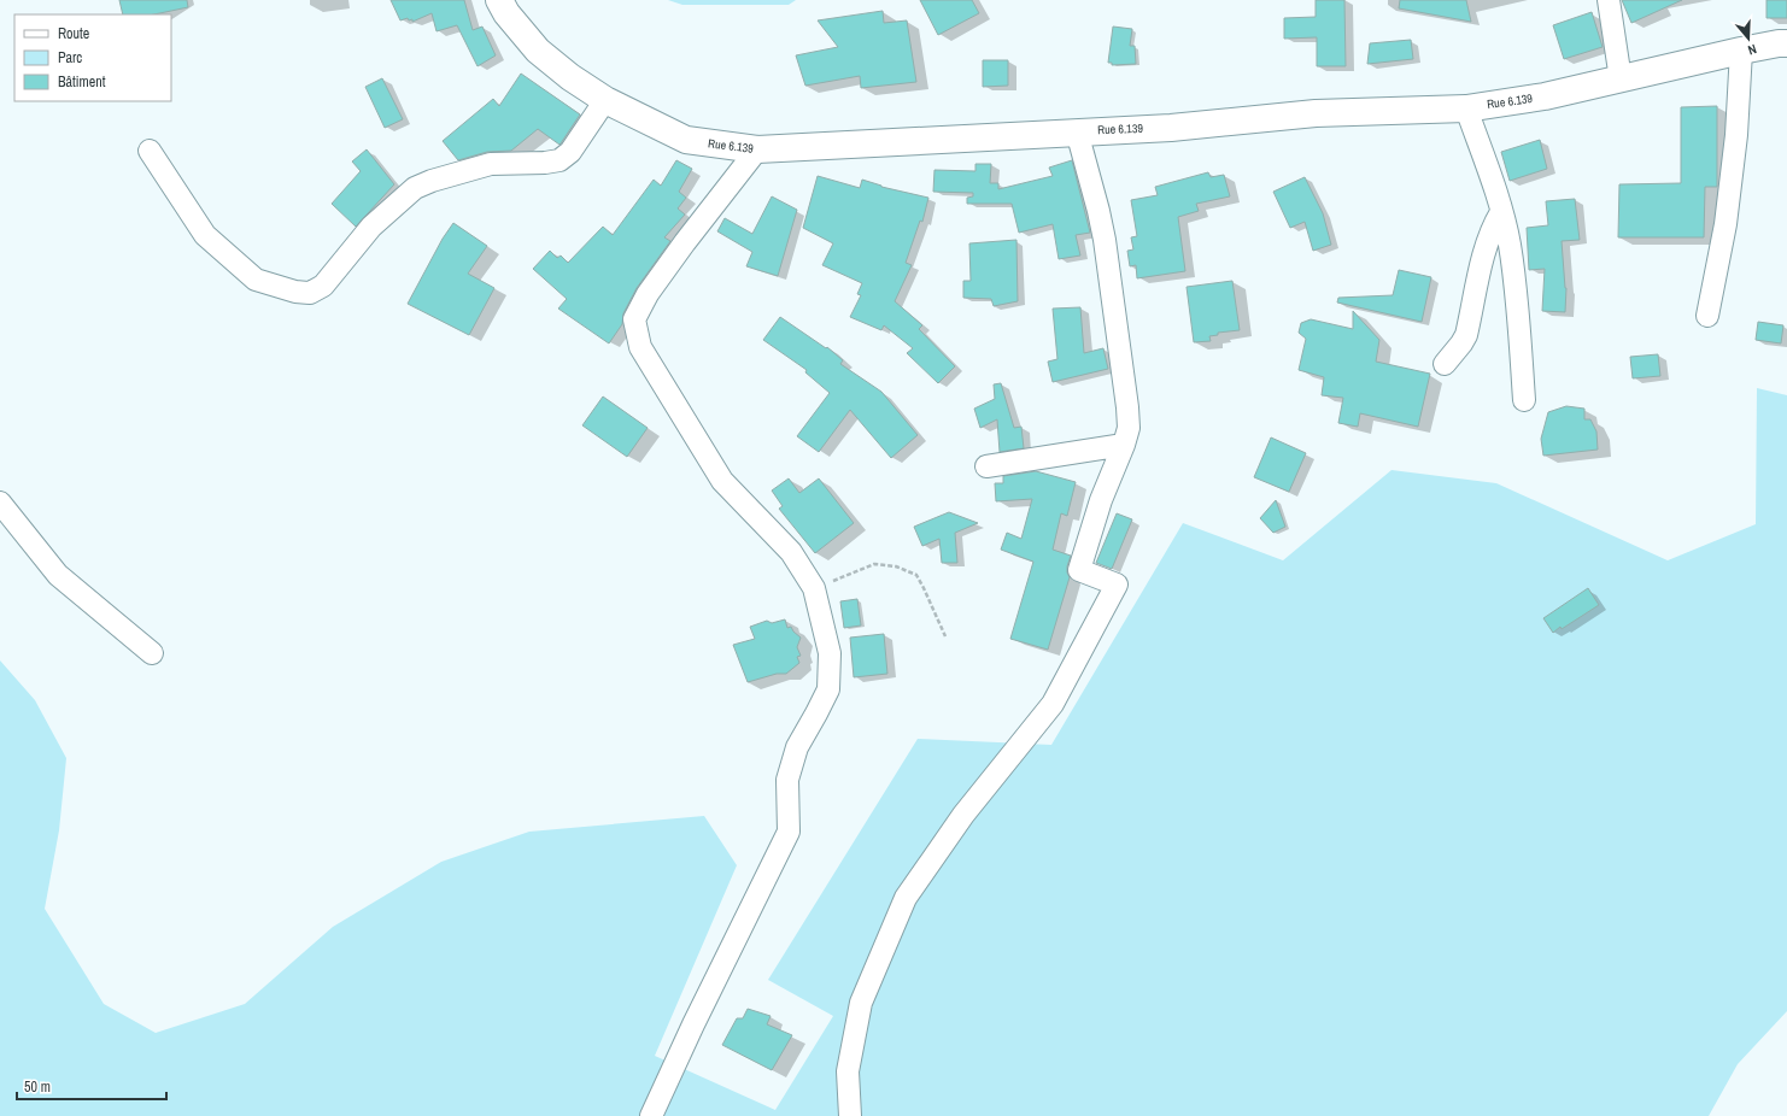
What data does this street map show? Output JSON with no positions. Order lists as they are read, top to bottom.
{
  "streets": {
    "street": ["Rue 6.139"]
  },
  "legend": ["Route", "Parc", "Bâtiment"],
  "scale_bar": "50 m",
  "north": "bottom"
}
